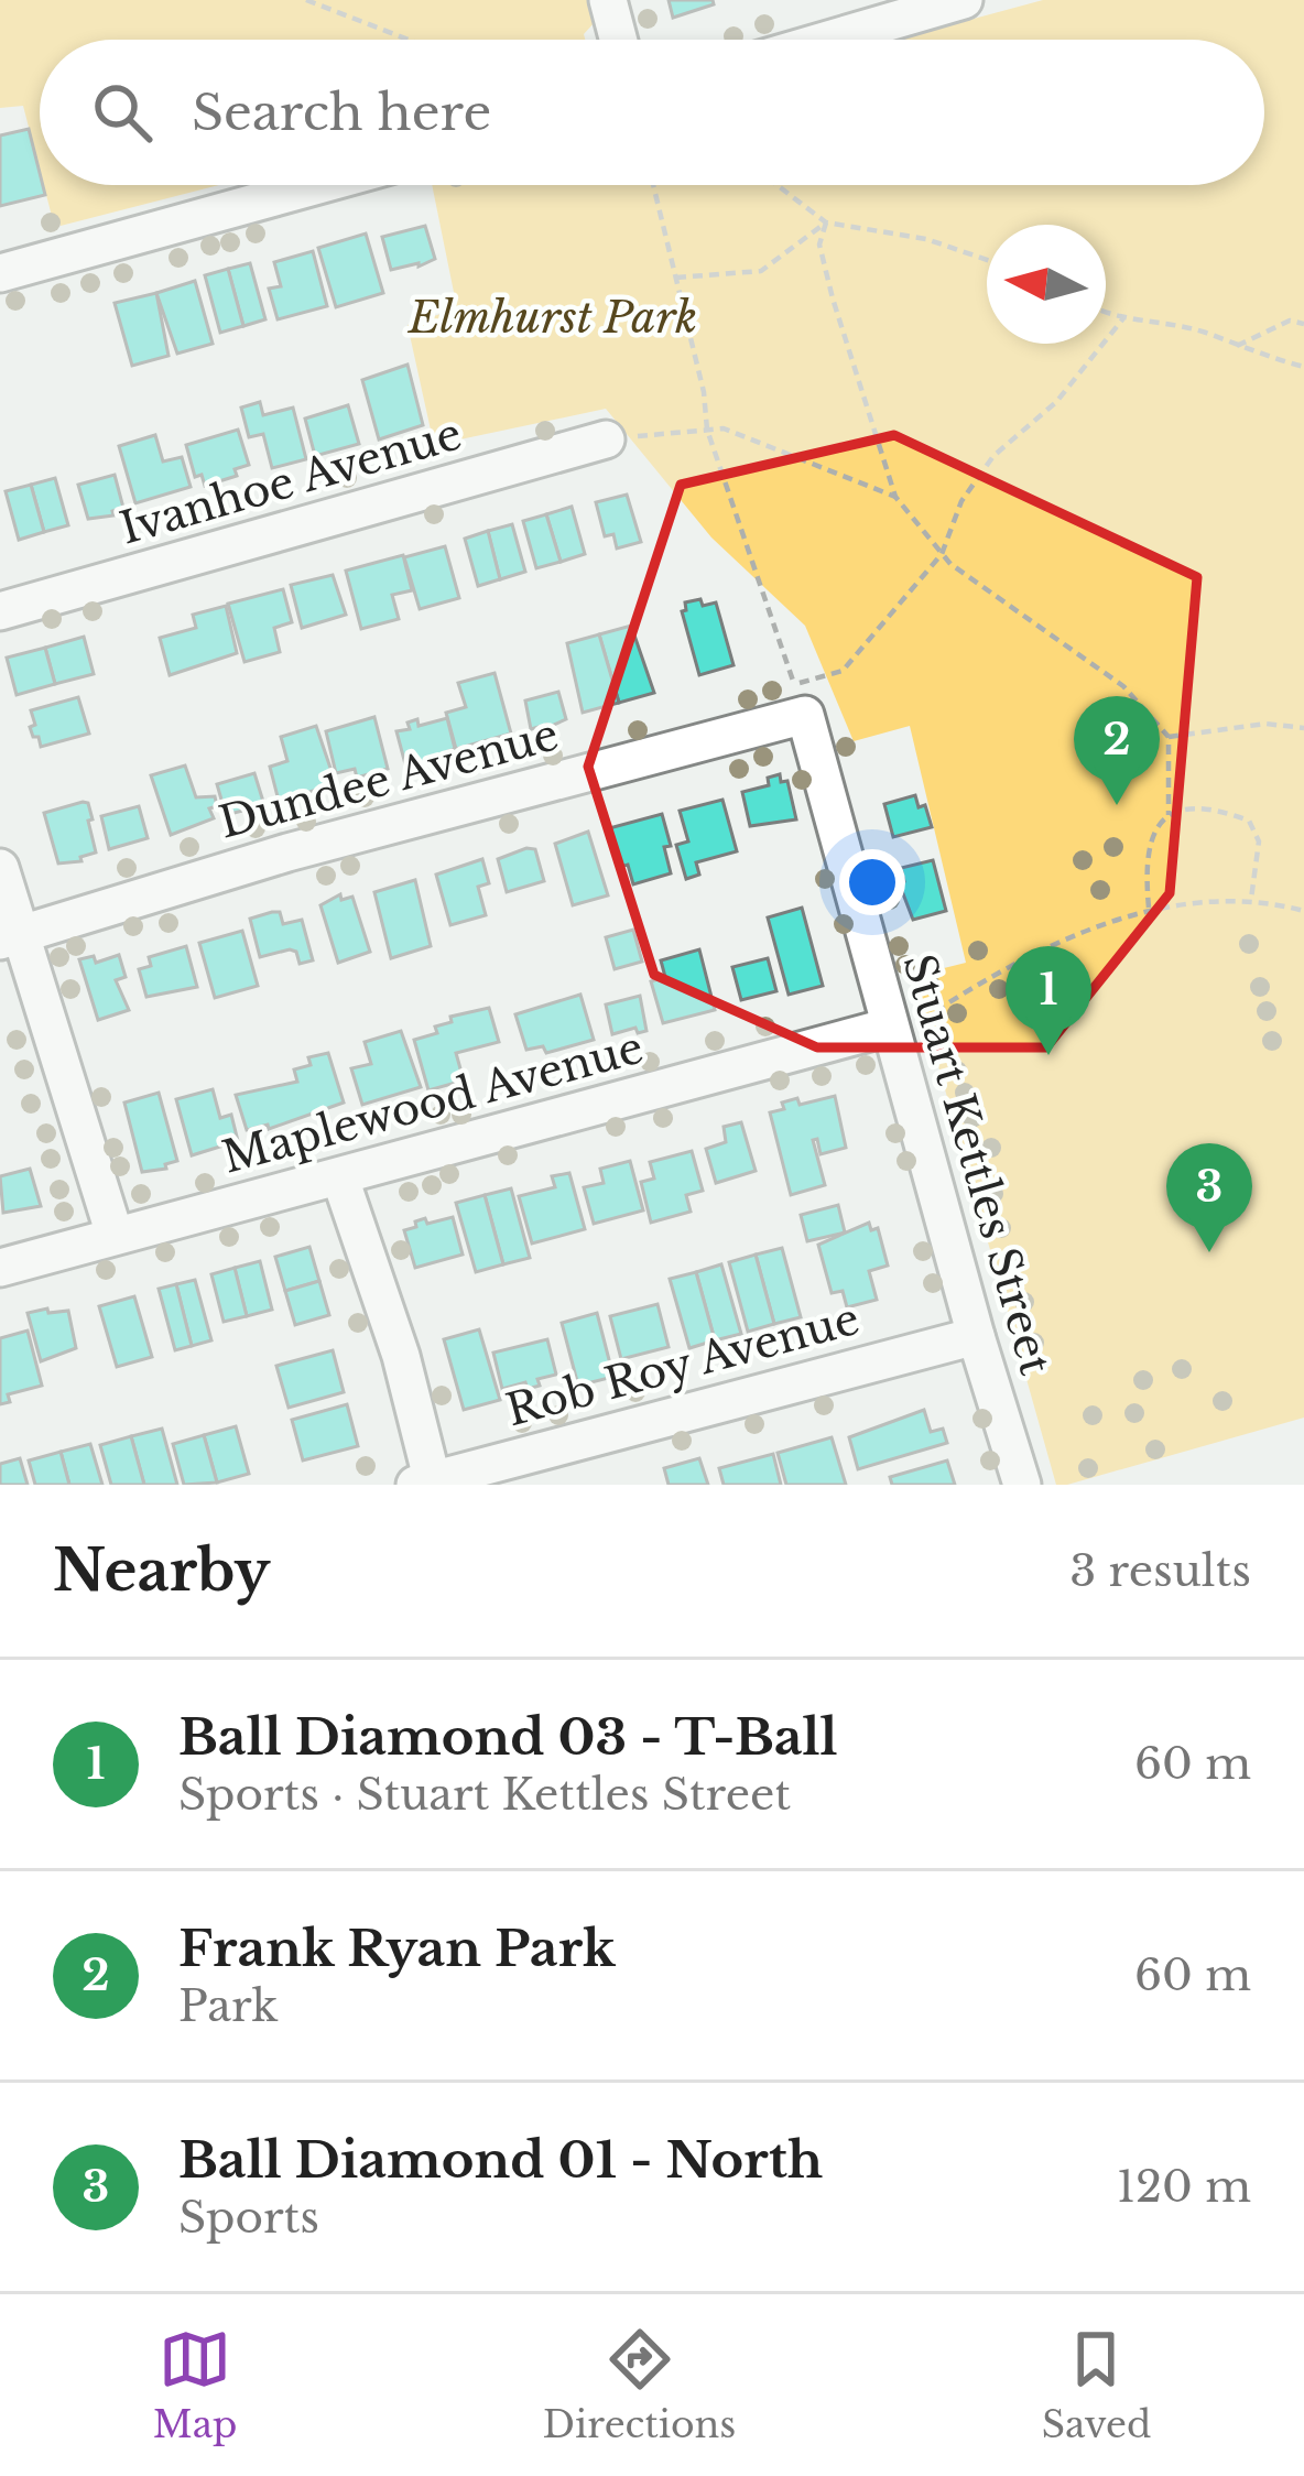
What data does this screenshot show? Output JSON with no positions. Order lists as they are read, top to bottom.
{
  "streets": {
    "street": [
      "Ivanhoe Avenue",
      "Dundee Avenue",
      "Maplewood Avenue",
      "Stuart Kettles Street",
      "Rob Roy Avenue"
    ]
  },
  "crossings": [
    ["Dundee Avenue", "Stuart Kettles Street"],
    ["Maplewood Avenue", "Stuart Kettles Street"],
    ["Stuart Kettles Street", "Rob Roy Avenue"]
  ],
  "parks": ["Elmhurst Park"],
  "north": "left",
  "page": {
    "search": "Search here",
    "pins": ["2", "1", "3"],
    "heading": ["Nearby", "3 results"],
    "list": [
      {
        "mark": "1",
        "name": "Ball Diamond 03 - T-Ball",
        "note": "Sports · Stuart Kettles Street",
        "value": "60 m"
      },
      {
        "mark": "2",
        "name": "Frank Ryan Park",
        "note": "Park",
        "value": "60 m"
      },
      {
        "mark": "3",
        "name": "Ball Diamond 01 - North",
        "note": "Sports",
        "value": "120 m"
      }
    ],
    "nav": ["Map", "Directions", "Saved"]
  }
}
